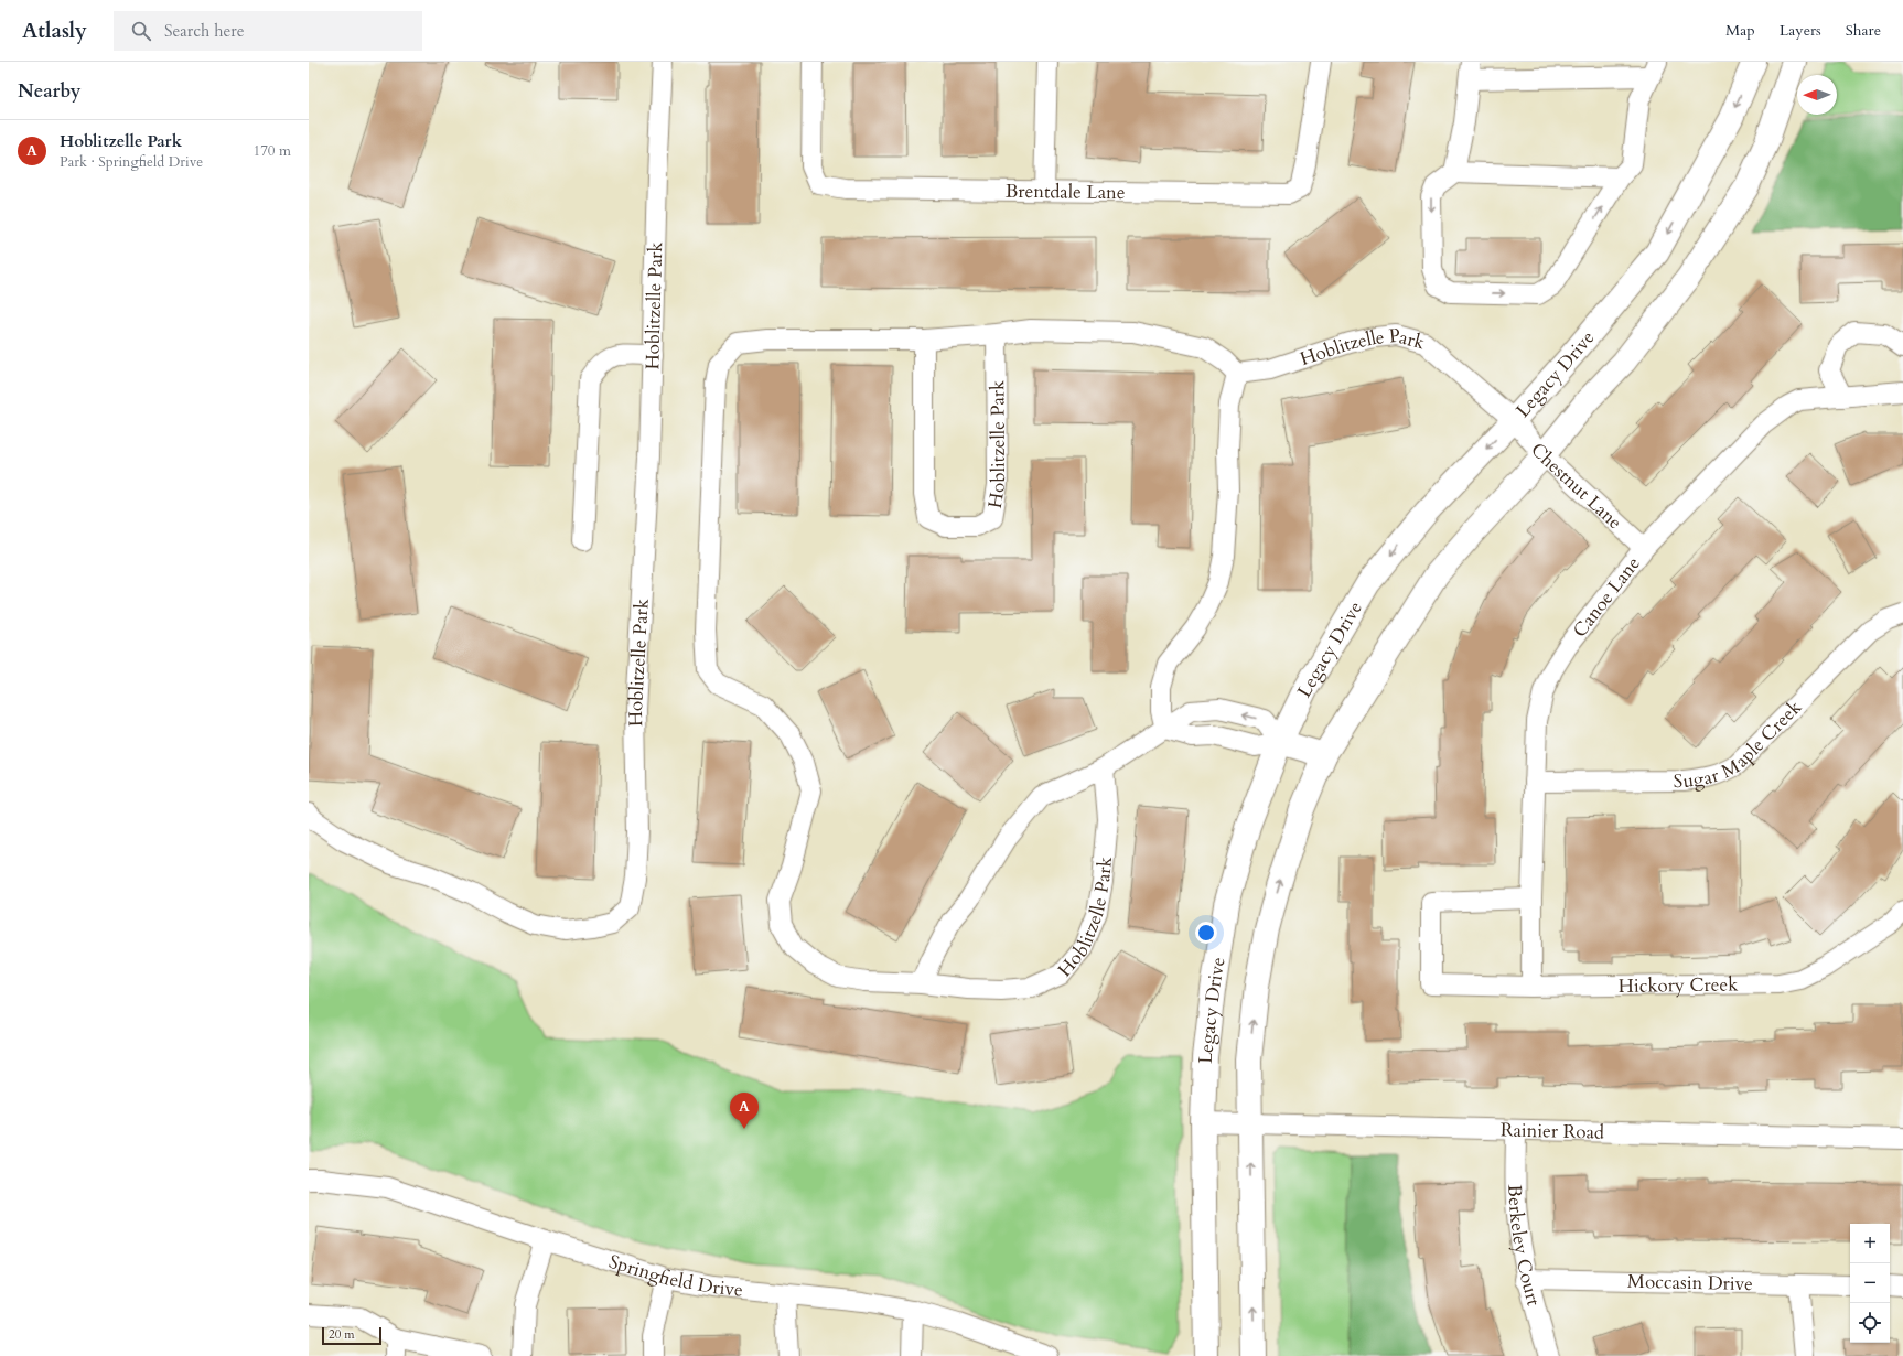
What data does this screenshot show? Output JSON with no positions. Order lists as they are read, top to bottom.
{
  "streets": {
    "main road": ["Legacy Drive"],
    "street": [
      "Brentdale Lane",
      "Hoblitzelle Park",
      "Chestnut Lane",
      "Canoe Lane",
      "Sugar Maple Creek",
      "Hickory Creek",
      "Rainier Road",
      "Berkeley Court",
      "Springfield Drive",
      "Moccasin Drive"
    ]
  },
  "crossings": [
    ["Hoblitzelle Park", "Legacy Drive"],
    ["Hoblitzelle Park", "Chestnut Lane"],
    ["Legacy Drive", "Chestnut Lane"],
    ["Legacy Drive", "Rainier Road"],
    ["Chestnut Lane", "Canoe Lane"],
    ["Canoe Lane", "Sugar Maple Creek"],
    ["Canoe Lane", "Hickory Creek"],
    ["Rainier Road", "Berkeley Court"],
    ["Berkeley Court", "Moccasin Drive"]
  ],
  "scale_bar": "20 m",
  "north": "left",
  "page": {
    "header": "Atlasly",
    "search": "Search here",
    "nav": ["Map", "Layers", "Share"],
    "heading": "Nearby",
    "list": [
      {
        "mark": "A",
        "name": "Hoblitzelle Park",
        "note": "Park · Springfield Drive",
        "value": "170 m"
      }
    ],
    "pins": "A",
    "map_buttons": ["+", "−"],
    "scale": "20 m"
  }
}
